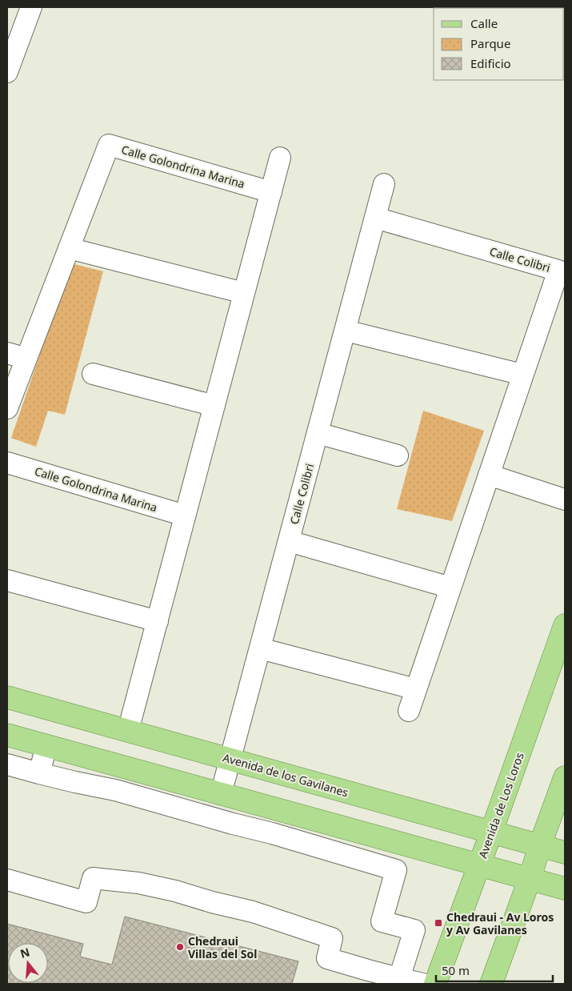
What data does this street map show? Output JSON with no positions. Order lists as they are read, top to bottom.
{
  "streets": {
    "main road": ["Avenida de los Gavilanes", "Avenida de Los Loros"],
    "street": ["Calle Golondrina Marina", "Calle Colibri"]
  },
  "crossings": [
    ["Calle Colibri", "Avenida de los Gavilanes"],
    ["Avenida de los Gavilanes", "Avenida de Los Loros"]
  ],
  "places": {
    "transit": ["Chedraui - Av Loros y Av Gavilanes"],
    "other": ["Chedraui Villas del Sol"]
  },
  "legend": ["Calle", "Parque", "Edificio"],
  "scale_bar": "50 m",
  "north": "top"
}
